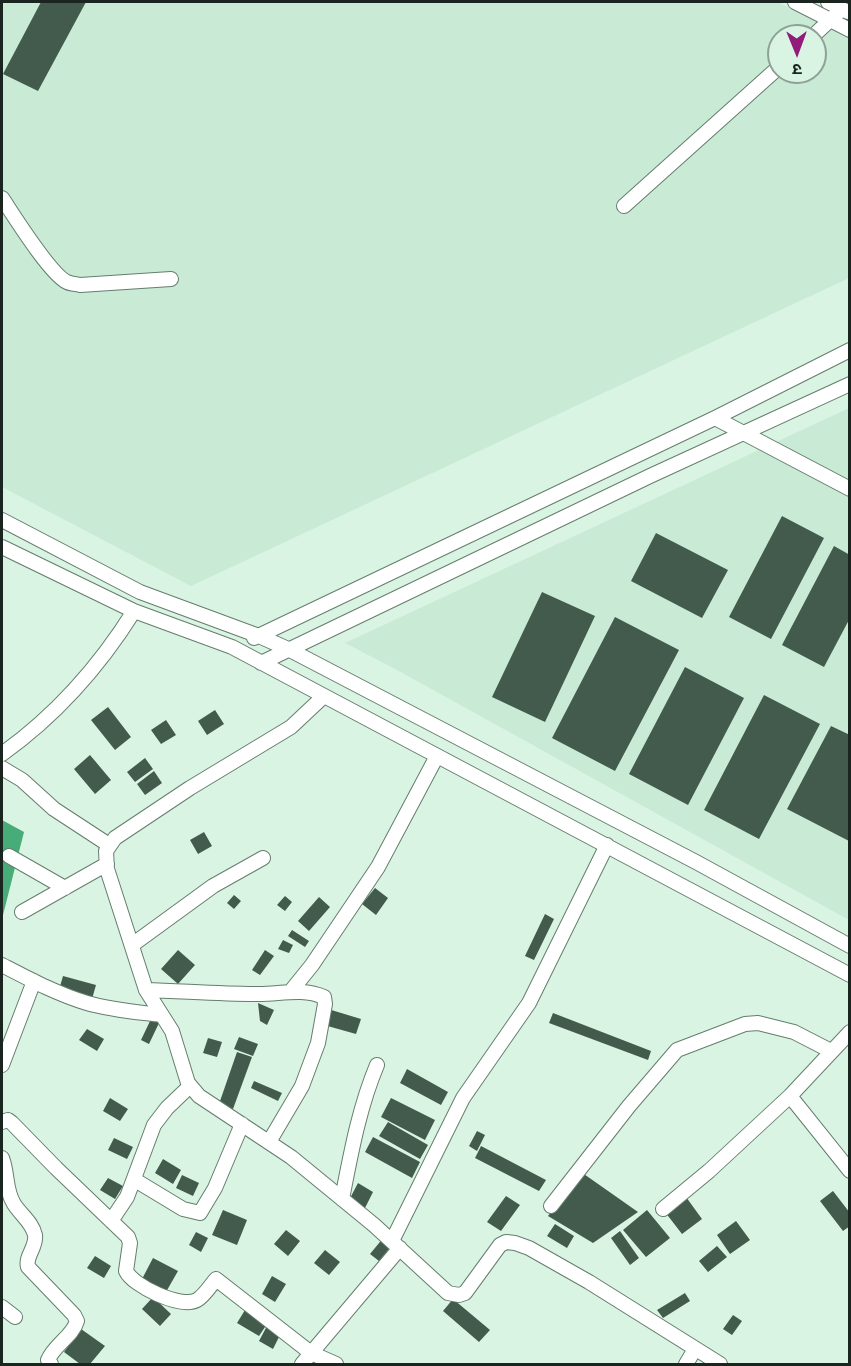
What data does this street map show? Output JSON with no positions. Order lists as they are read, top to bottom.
{
  "north": "bottom"
}
